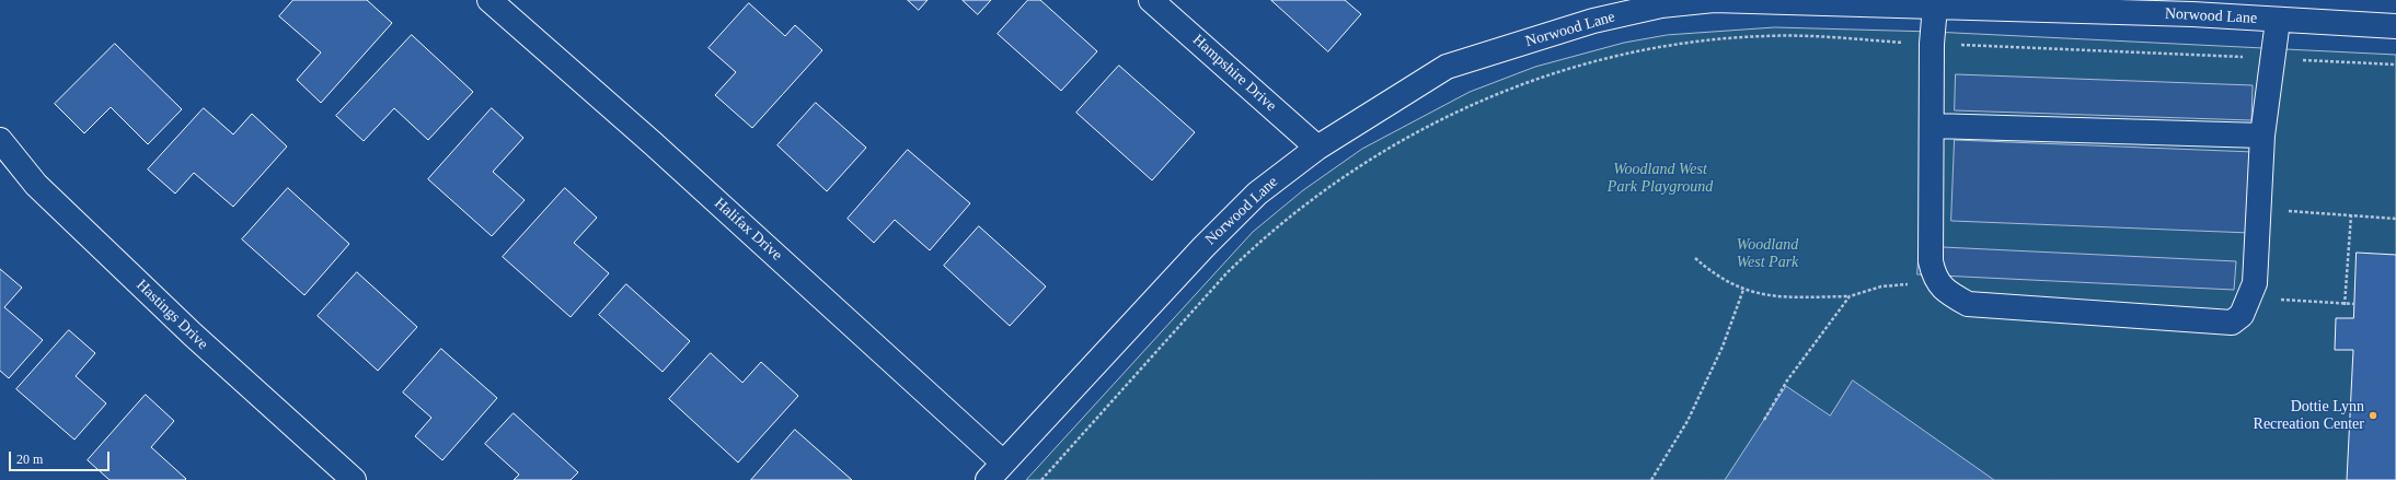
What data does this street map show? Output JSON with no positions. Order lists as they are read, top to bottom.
{
  "streets": {
    "street": [
      "Norwood Lane",
      "Hampshire Drive",
      "Halifax Drive",
      "Hastings Drive"
    ]
  },
  "crossings": [
    ["Norwood Lane", "Hampshire Drive"],
    ["Norwood Lane", "Halifax Drive"]
  ],
  "parks": ["Woodland West Park Playground", "Woodland West Park"],
  "places": ["Dottie Lynn Recreation Center"],
  "scale_bar": "20 m"
}
